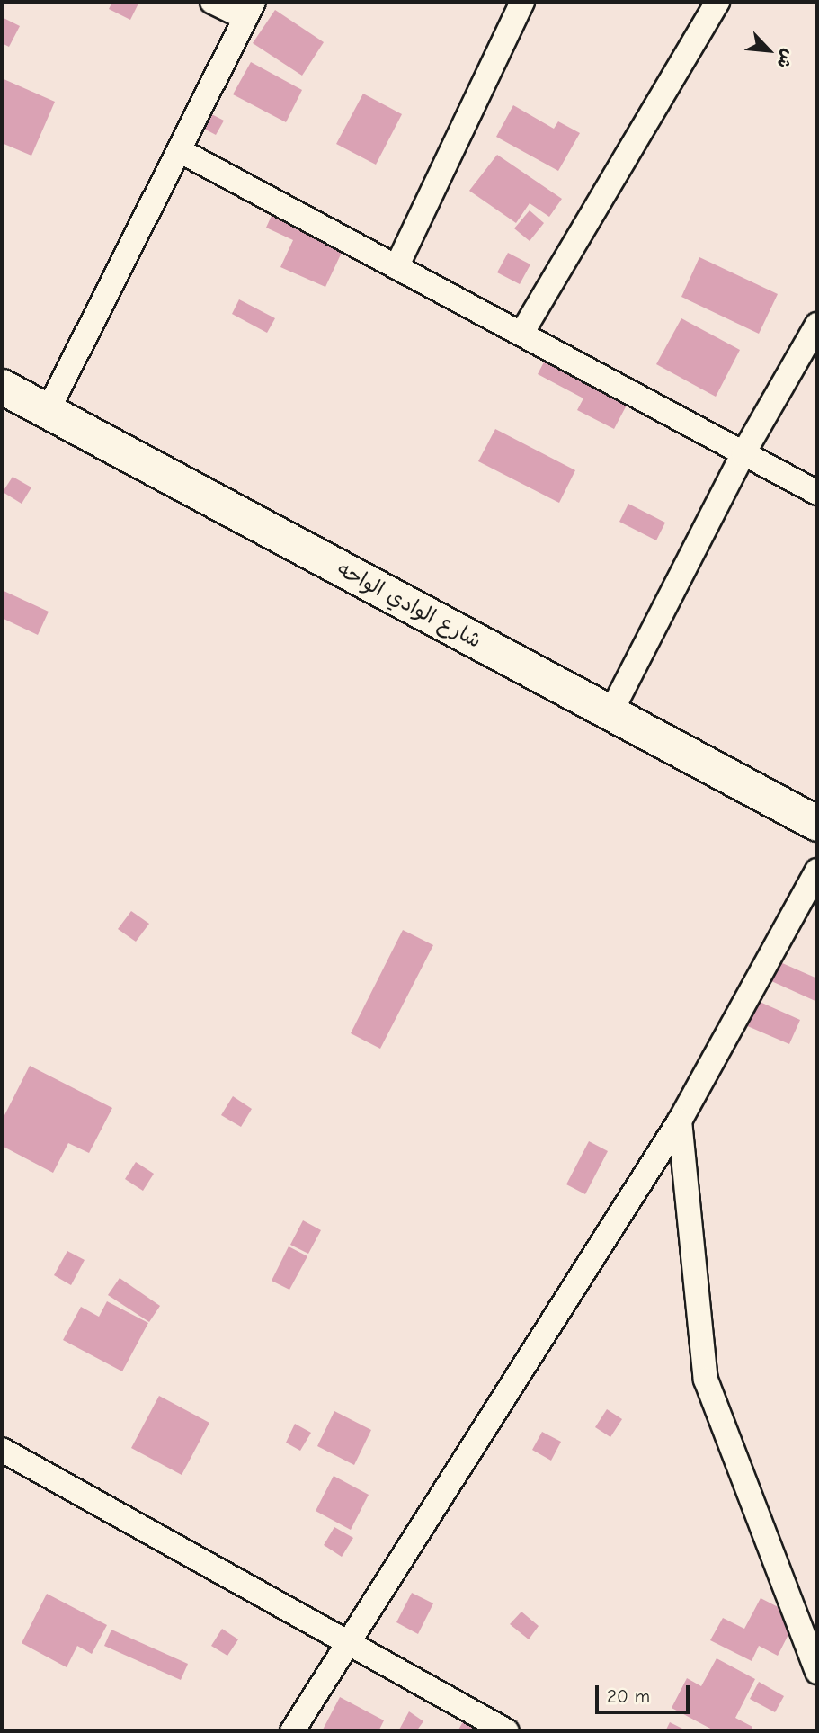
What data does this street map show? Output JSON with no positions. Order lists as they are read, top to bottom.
{
  "streets": {
    "main road": ["شارع الوادي الواحه"]
  },
  "scale_bar": "20 m",
  "north": "bottom right"
}
